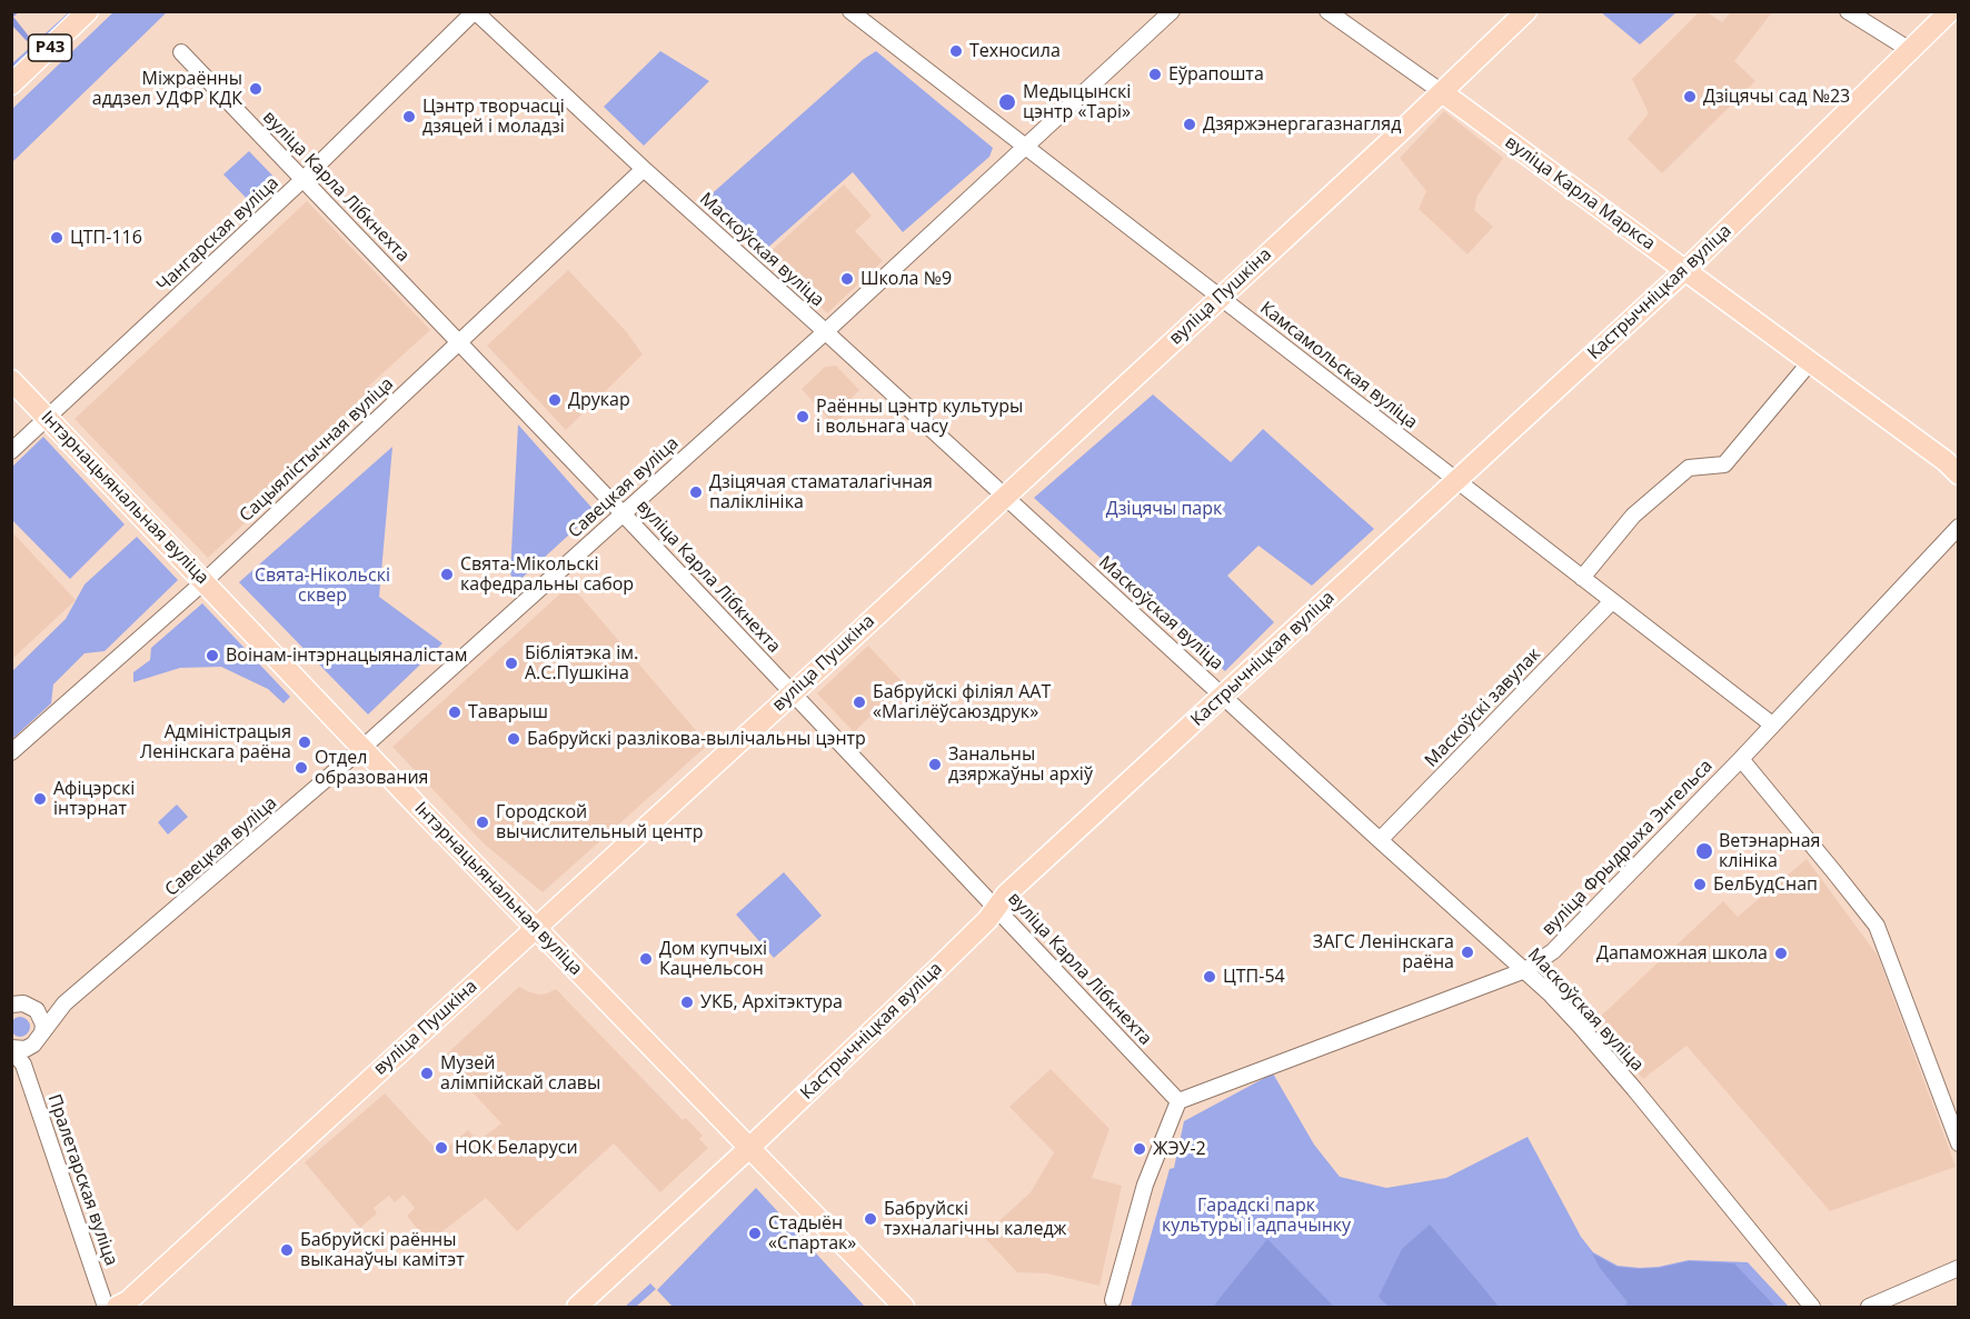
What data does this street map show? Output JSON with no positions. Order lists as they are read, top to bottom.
{
  "streets": {
    "main road": [
      "Р43",
      "вуліца Карла Маркса",
      "Кастрычніцкая вуліца",
      "вуліца Пушкіна",
      "Інтэрнацыянальная вуліца"
    ],
    "street": [
      "вуліца Карла Лібкнехта",
      "Чангарская вуліца",
      "Маскоўская вуліца",
      "Камсамольская вуліца",
      "Сацыялістычная вуліца",
      "Савецкая вуліца",
      "Маскоўскі завулак",
      "вуліца Фрыдрыха Энгельса",
      "Пралетарская вуліца"
    ]
  },
  "crossings": [
    ["вуліца Карла Лібкнехта", "Чангарская вуліца"],
    ["вуліца Карла Лібкнехта", "Кастрычніцкая вуліца"],
    ["вуліца Карла Лібкнехта", "вуліца Пушкіна"],
    ["вуліца Карла Лібкнехта", "Сацыялістычная вуліца"],
    ["вуліца Карла Лібкнехта", "Савецкая вуліца"],
    ["вуліца Карла Лібкнехта", "вуліца Фрыдрыха Энгельса"],
    ["вуліца Карла Маркса", "Кастрычніцкая вуліца"],
    ["вуліца Карла Маркса", "вуліца Пушкіна"],
    ["Чангарская вуліца", "Маскоўская вуліца"],
    ["Чангарская вуліца", "Інтэрнацыянальная вуліца"],
    ["Маскоўская вуліца", "Кастрычніцкая вуліца"],
    ["Маскоўская вуліца", "вуліца Пушкіна"],
    ["Маскоўская вуліца", "Сацыялістычная вуліца"],
    ["Маскоўская вуліца", "Савецкая вуліца"],
    ["Маскоўская вуліца", "Маскоўскі завулак"],
    ["Маскоўская вуліца", "вуліца Фрыдрыха Энгельса"],
    ["Кастрычніцкая вуліца", "Камсамольская вуліца"],
    ["Кастрычніцкая вуліца", "Інтэрнацыянальная вуліца"],
    ["вуліца Пушкіна", "Камсамольская вуліца"],
    ["вуліца Пушкіна", "Інтэрнацыянальная вуліца"],
    ["Камсамольская вуліца", "Савецкая вуліца"],
    ["Камсамольская вуліца", "Маскоўскі завулак"],
    ["Камсамольская вуліца", "вуліца Фрыдрыха Энгельса"],
    ["Сацыялістычная вуліца", "Інтэрнацыянальная вуліца"],
    ["Савецкая вуліца", "Інтэрнацыянальная вуліца"]
  ],
  "parks": ["Дзіцячы парк", "Свята-Нікольскі сквер", "Гарадскі парк культуры і адпачынку"],
  "places": [
    "Техносила",
    "Еўрапошта",
    "Міжраённы аддзел УДФР КДК",
    "Дзіцячы сад №23",
    "Медыцынскі цэнтр «Тарі»",
    "Цэнтр творчасці дзяцей і моладзі",
    "Дзяржэнергагазнагляд",
    "ЦТП-116",
    "Школа №9",
    "Друкар",
    "Раённы цэнтр культуры і вольнага часу",
    "Дзіцячая стаматалагічная паліклініка",
    "Свята-Мікольскі кафедральны сабор",
    "Воінам-інтэрнацыяналістам",
    "Бібліятэка ім. А.С.Пушкіна",
    "Бабруйскі філіял ААТ «Магілёўсаюздрук»",
    "Таварыш",
    "Бабруйскі разлікова-вылічальны цэнтр",
    "Адміністрацыя Ленінскага раёна",
    "Занальны дзяржаўны архіў",
    "Отдел образования",
    "Афіцэрскі інтэрнат",
    "Городской вычислительный центр",
    "Ветэнарная клініка",
    "БелБудСнап",
    "ЗАГС Ленінскага раёна",
    "Дапаможная школа",
    "Дом купчыхі Кацнельсон",
    "ЦТП-54",
    "УКБ, Архітэктура",
    "Музей алімпійскай славы",
    "НОК Беларуси",
    "ЖЭУ-2",
    "Бабруйскі тэхналагічны каледж",
    "Стадыён «Спартак»",
    "Бабруйскі раённы выканаўчы камітэт"
  ]
}
